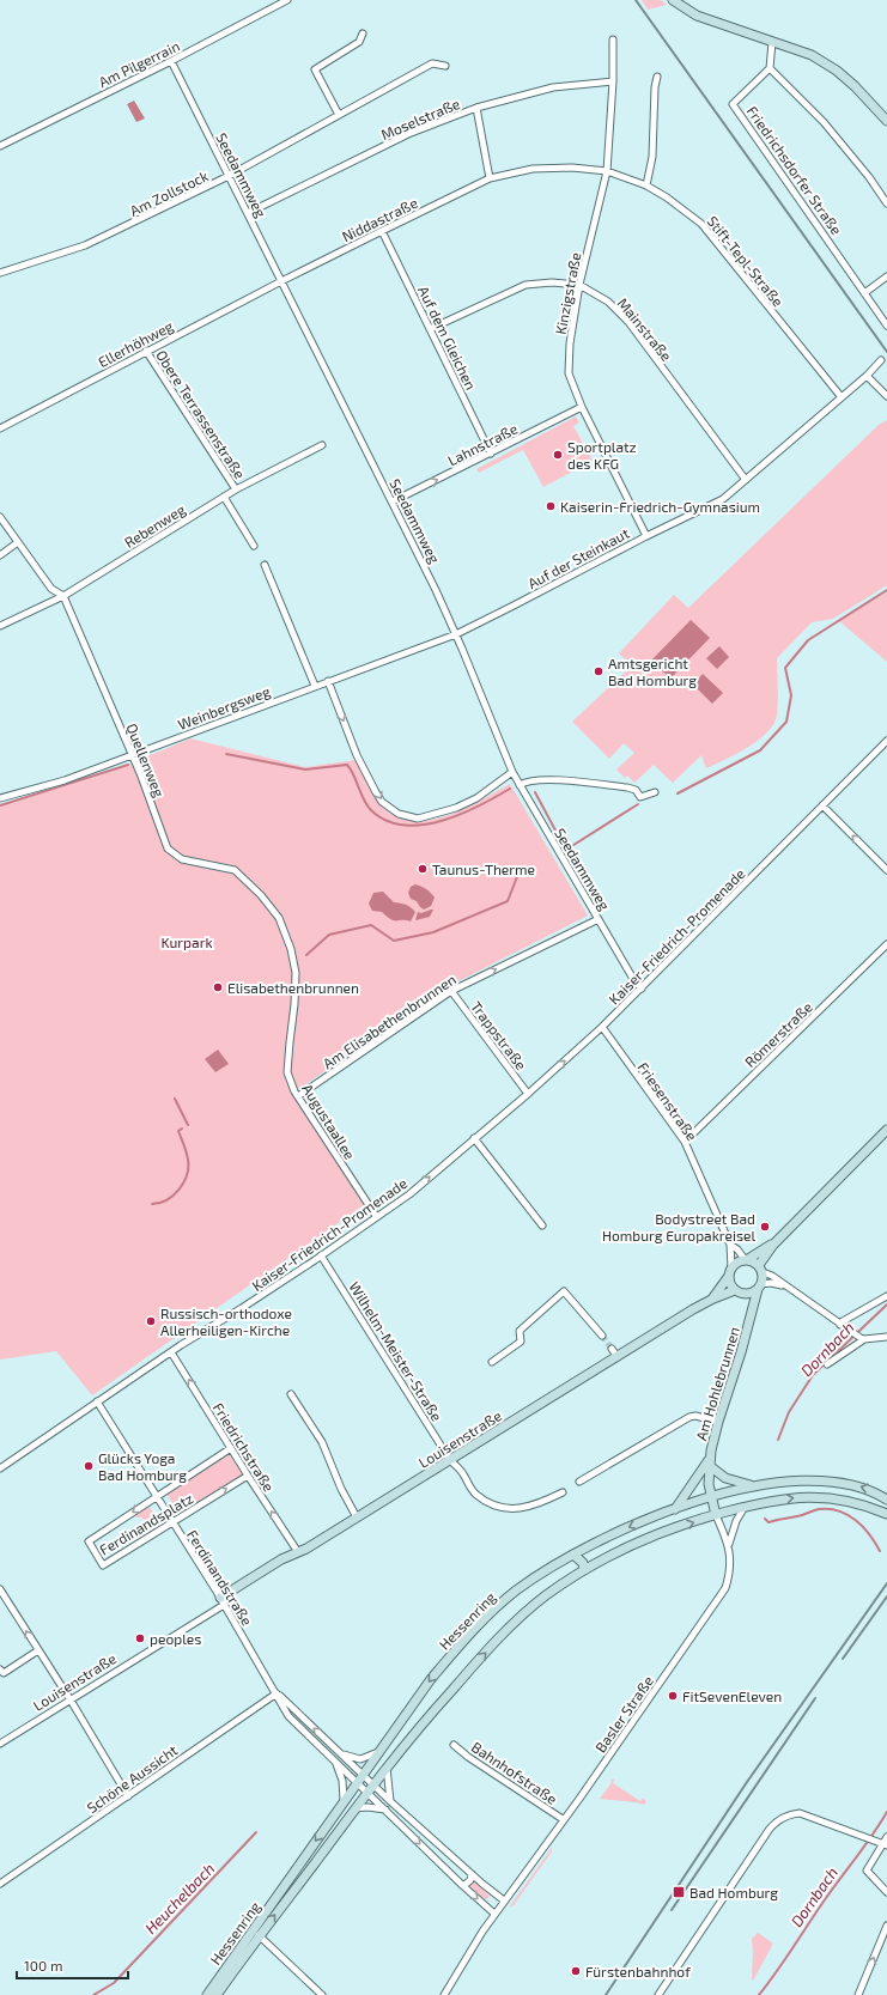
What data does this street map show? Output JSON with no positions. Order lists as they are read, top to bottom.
{
  "streets": {
    "street": [
      "Am Pilgerrain",
      "Moselstraße",
      "Friedrichsdorfer Straße",
      "Seedammweg",
      "Am Zollstock",
      "Niddastraße",
      "Stift-Tepl-Straße",
      "Kinzigstraße",
      "Mainstraße",
      "Auf dem Gleichen",
      "Ellerhöhweg",
      "Obere Terrassenstraße",
      "Lahnstraße",
      "Rebenweg",
      "Auf der Steinkaut",
      "Weinbergsweg",
      "Quellenweg",
      "Kaiser-Friedrich-Promenade",
      "Am Elisabethenbrunnen",
      "Römerstraße",
      "Trappstraße",
      "Friesenstraße",
      "Augustaallee",
      "Wilhelm-Meister-Straße",
      "Am Hohlebrunnen",
      "Louisenstraße",
      "Friedrichstraße",
      "Ferdinandsplatz",
      "Ferdinandstraße",
      "Hessenring",
      "Basler Straße",
      "Bahnhofstraße",
      "Schöne Aussicht"
    ]
  },
  "crossings": [
    ["Am Pilgerrain", "Seedammweg"],
    ["Moselstraße", "Seedammweg"],
    ["Moselstraße", "Kinzigstraße"],
    ["Seedammweg", "Am Zollstock"],
    ["Seedammweg", "Niddastraße"],
    ["Seedammweg", "Ellerhöhweg"],
    ["Seedammweg", "Lahnstraße"],
    ["Seedammweg", "Auf der Steinkaut"],
    ["Seedammweg", "Weinbergsweg"],
    ["Seedammweg", "Kaiser-Friedrich-Promenade"],
    ["Seedammweg", "Am Elisabethenbrunnen"],
    ["Niddastraße", "Stift-Tepl-Straße"],
    ["Niddastraße", "Kinzigstraße"],
    ["Niddastraße", "Auf dem Gleichen"],
    ["Niddastraße", "Ellerhöhweg"],
    ["Stift-Tepl-Straße", "Kinzigstraße"],
    ["Stift-Tepl-Straße", "Auf der Steinkaut"],
    ["Kinzigstraße", "Mainstraße"],
    ["Kinzigstraße", "Lahnstraße"],
    ["Kinzigstraße", "Auf der Steinkaut"],
    ["Mainstraße", "Auf dem Gleichen"],
    ["Mainstraße", "Auf der Steinkaut"],
    ["Auf dem Gleichen", "Lahnstraße"],
    ["Ellerhöhweg", "Obere Terrassenstraße"],
    ["Obere Terrassenstraße", "Rebenweg"],
    ["Rebenweg", "Quellenweg"],
    ["Auf der Steinkaut", "Weinbergsweg"],
    ["Weinbergsweg", "Quellenweg"],
    ["Quellenweg", "Augustaallee"],
    ["Kaiser-Friedrich-Promenade", "Trappstraße"],
    ["Kaiser-Friedrich-Promenade", "Friesenstraße"],
    ["Kaiser-Friedrich-Promenade", "Augustaallee"],
    ["Kaiser-Friedrich-Promenade", "Wilhelm-Meister-Straße"],
    ["Kaiser-Friedrich-Promenade", "Friedrichstraße"],
    ["Kaiser-Friedrich-Promenade", "Ferdinandstraße"],
    ["Am Elisabethenbrunnen", "Trappstraße"],
    ["Am Elisabethenbrunnen", "Augustaallee"],
    ["Römerstraße", "Friesenstraße"],
    ["Friesenstraße", "Am Hohlebrunnen"],
    ["Friesenstraße", "Louisenstraße"],
    ["Wilhelm-Meister-Straße", "Louisenstraße"],
    ["Am Hohlebrunnen", "Louisenstraße"],
    ["Am Hohlebrunnen", "Hessenring"],
    ["Am Hohlebrunnen", "Basler Straße"],
    ["Louisenstraße", "Friedrichstraße"],
    ["Louisenstraße", "Ferdinandstraße"],
    ["Friedrichstraße", "Ferdinandsplatz"],
    ["Ferdinandsplatz", "Ferdinandstraße"],
    ["Ferdinandstraße", "Schöne Aussicht"],
    ["Hessenring", "Basler Straße"],
    ["Basler Straße", "Bahnhofstraße"]
  ],
  "one_way": ["Lahnstraße", "Am Elisabethenbrunnen", "Friedrichstraße"],
  "water": ["Dornbach", "Heuchelbach"],
  "parks": ["Kurpark"],
  "places": {
    "other": [
      "Sportplatz des KFG",
      "Kaiserin-Friedrich-Gymnasium",
      "Amtsgericht Bad Homburg",
      "Taunus-Therme",
      "Elisabethenbrunnen",
      "Bodystreet Bad Homburg Europakreisel",
      "Russisch-orthodoxe Allerheiligen-Kirche",
      "Glücks Yoga Bad Homburg",
      "peoples",
      "FitSevenEleven",
      "Fürstenbahnhof"
    ],
    "transit": ["Bad Homburg"]
  },
  "scale_bar": "100 m"
}
